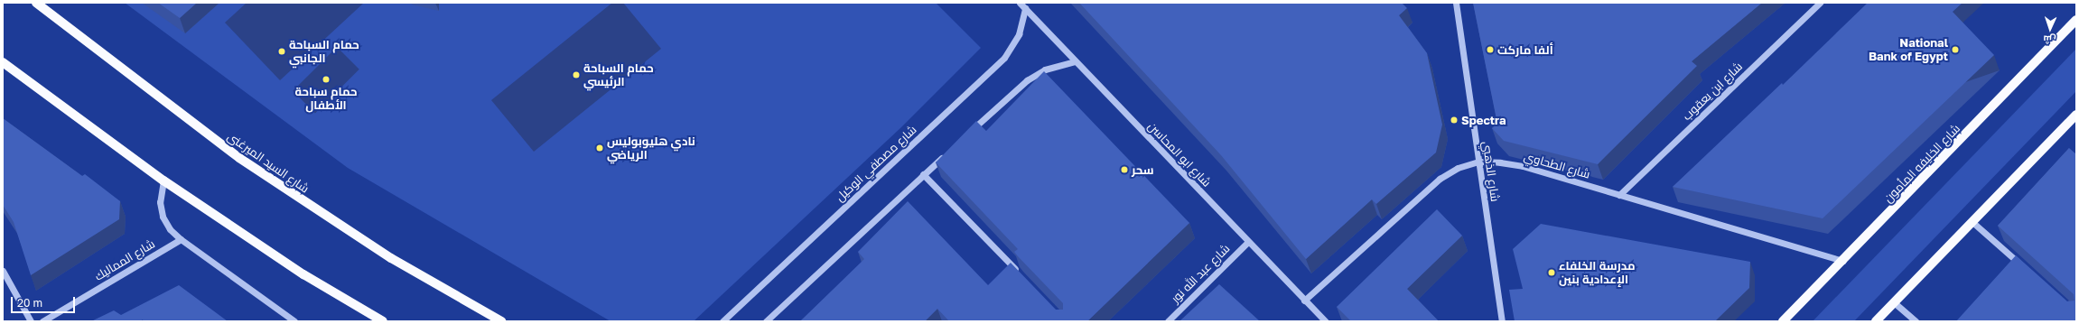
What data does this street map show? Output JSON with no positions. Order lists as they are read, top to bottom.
{
  "streets": {
    "main road": ["شارع السيد الميرغنى", "شارع الخليفه المأمون"],
    "street": [
      "شارع ابن يعقوب",
      "شارع ابو المحاسن",
      "شارع مصطفي الوكيل",
      "شارع الطحاوي",
      "شارع الذهبي",
      "شارع المماليك",
      "شارع عبد الله نور"
    ]
  },
  "crossings": [
    ["شارع ابن يعقوب", "شارع الطحاوي"],
    ["شارع ابو المحاسن", "شارع مصطفي الوكيل"],
    ["شارع ابو المحاسن", "شارع الطحاوي"],
    ["شارع ابو المحاسن", "شارع عبد الله نور"],
    ["شارع الخليفه المأمون", "شارع الطحاوي"],
    ["شارع الطحاوي", "شارع الذهبي"]
  ],
  "places": [
    "ألفا ماركت",
    "National Bank of Egypt",
    "حمام السباحة الجانبي",
    "حمام السباحة الرئيسي",
    "حمام سباحة الأطفال",
    "Spectra",
    "نادي هليوبوليس الرياضي",
    "سحر",
    "مدرسة الخلفاء الإعدادية بنين"
  ],
  "scale_bar": "20 m",
  "north": "bottom"
}
